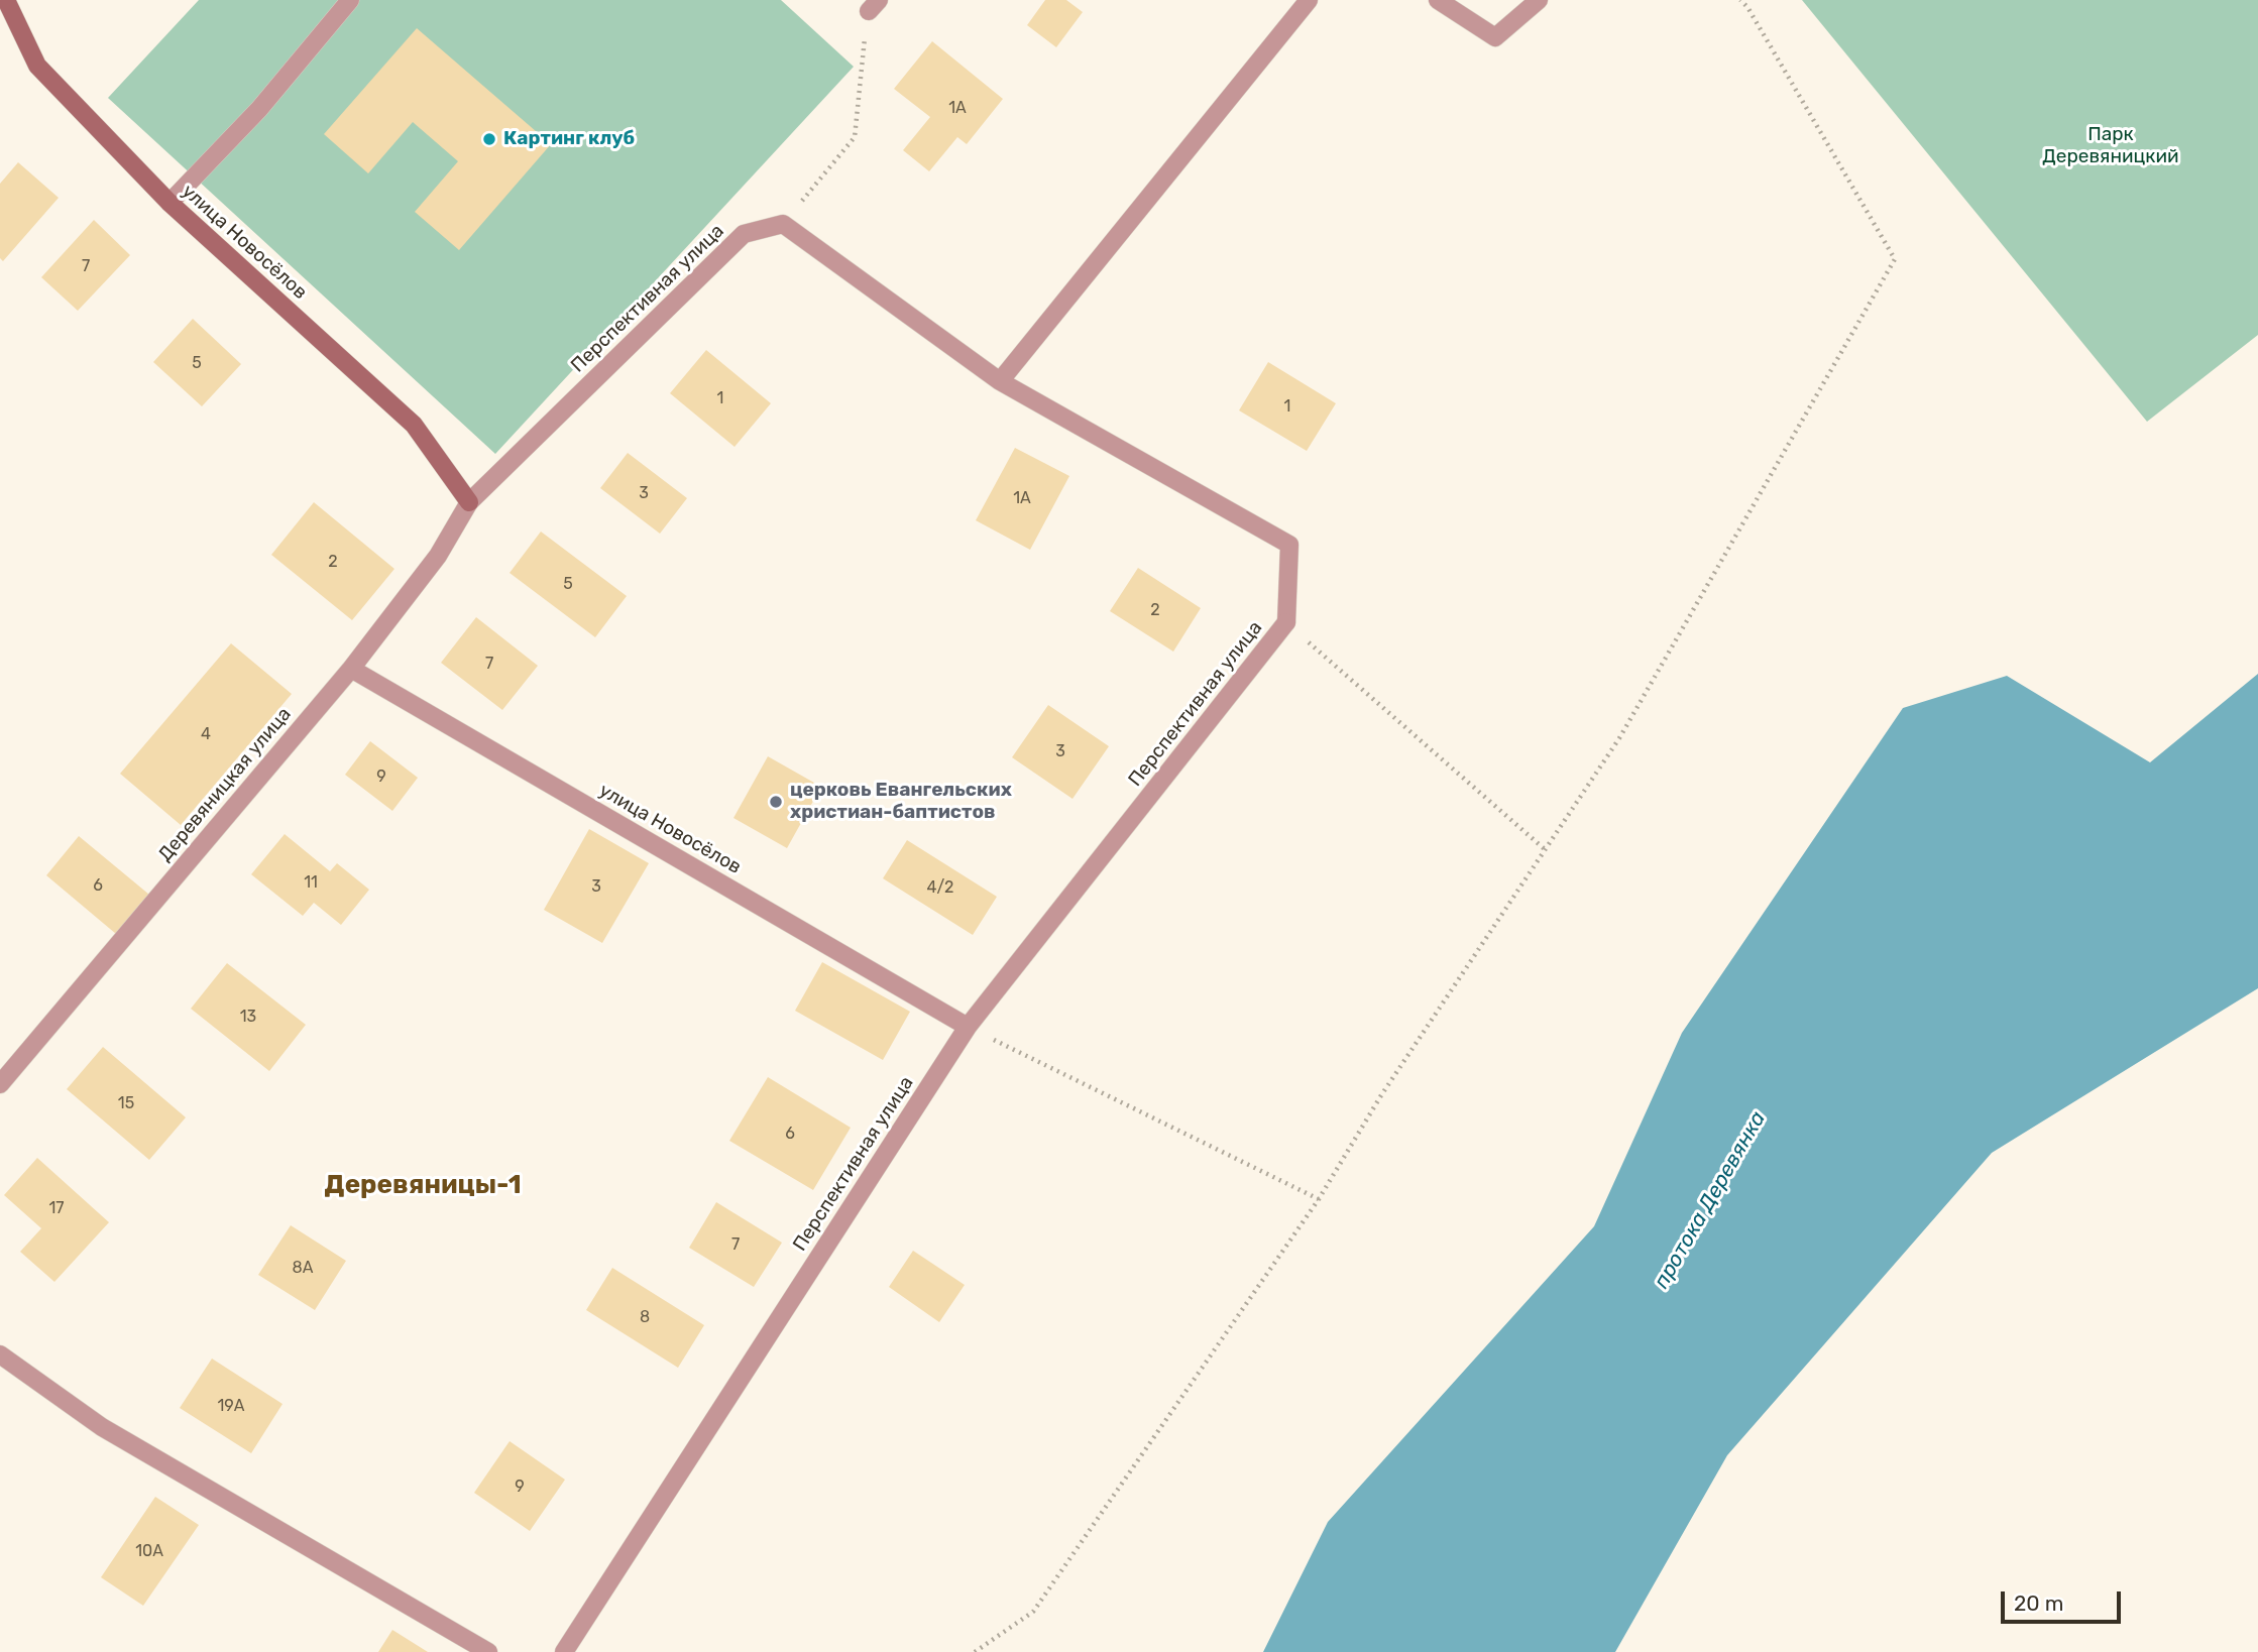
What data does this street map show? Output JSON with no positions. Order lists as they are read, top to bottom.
{
  "streets": {
    "street": ["улица Новосёлов", "Перспективная улица", "Деревяницкая улица"]
  },
  "crossings": [
    ["улица Новосёлов", "Перспективная улица"],
    ["улица Новосёлов", "Деревяницкая улица"],
    ["Перспективная улица", "Деревяницкая улица"]
  ],
  "districts": ["Деревяницы-1"],
  "water": ["протока Деревянка"],
  "parks": ["Парк Деревяницкий"],
  "places": ["Картинг клуб", "церковь Евангельских христиан-баптистов"],
  "house_numbers": [
    "1А",
    "7",
    "5",
    "1",
    "1",
    "3",
    "1А",
    "2",
    "5",
    "2",
    "7",
    "4",
    "3",
    "9",
    "11",
    "6",
    "3",
    "4/2",
    "13",
    "15",
    "6",
    "17",
    "7",
    "8А",
    "8",
    "19А",
    "9",
    "10А"
  ],
  "scale_bar": "20 m"
}
